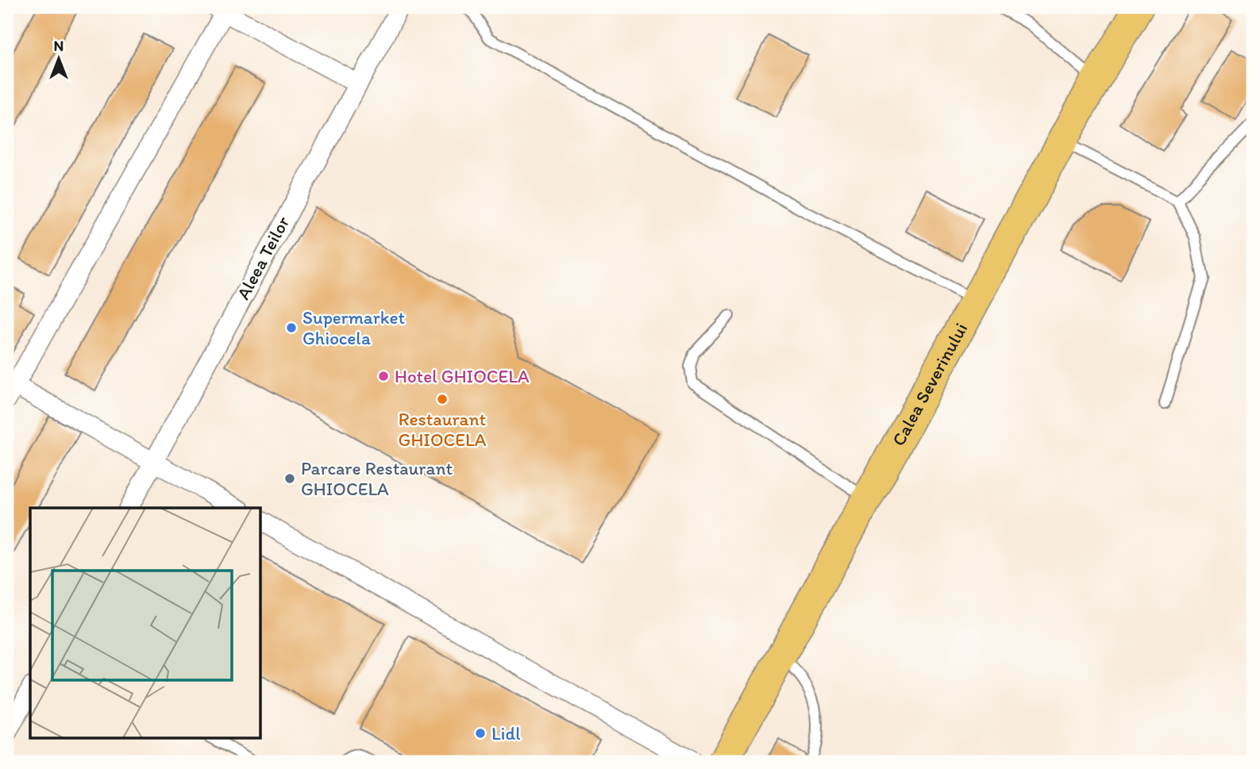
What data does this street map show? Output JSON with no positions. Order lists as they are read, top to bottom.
{
  "streets": {
    "main road": ["Calea Severinului"],
    "street": ["Aleea Teilor"]
  },
  "places": [
    "Supermarket Ghiocela",
    "Hotel GHIOCELA",
    "Restaurant GHIOCELA",
    "Parcare Restaurant GHIOCELA",
    "Lidl"
  ],
  "north": "top"
}
